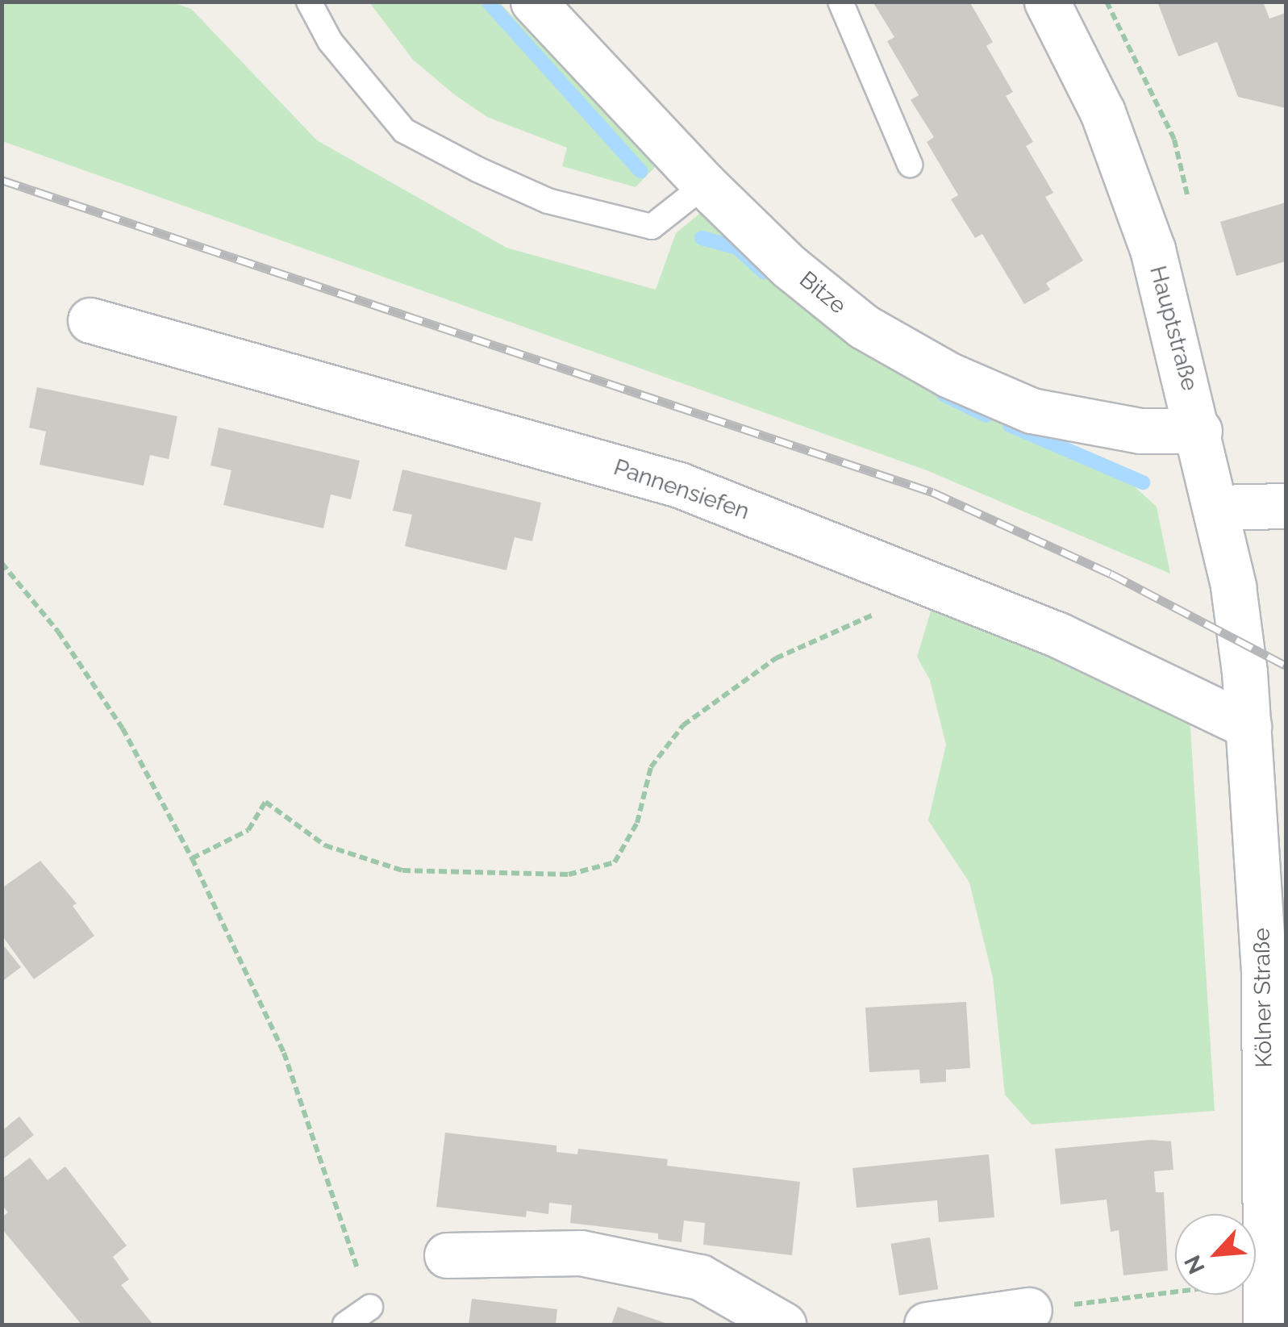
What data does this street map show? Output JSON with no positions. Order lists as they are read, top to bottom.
{
  "streets": {
    "street": [
      "Bitze",
      "Hauptstraße",
      "Pannensiefen",
      "Kölner Straße"
    ]
  },
  "crossings": [
    ["Bitze", "Hauptstraße"],
    ["Hauptstraße", "Kölner Straße"],
    ["Pannensiefen", "Kölner Straße"]
  ],
  "north": "bottom left"
}
